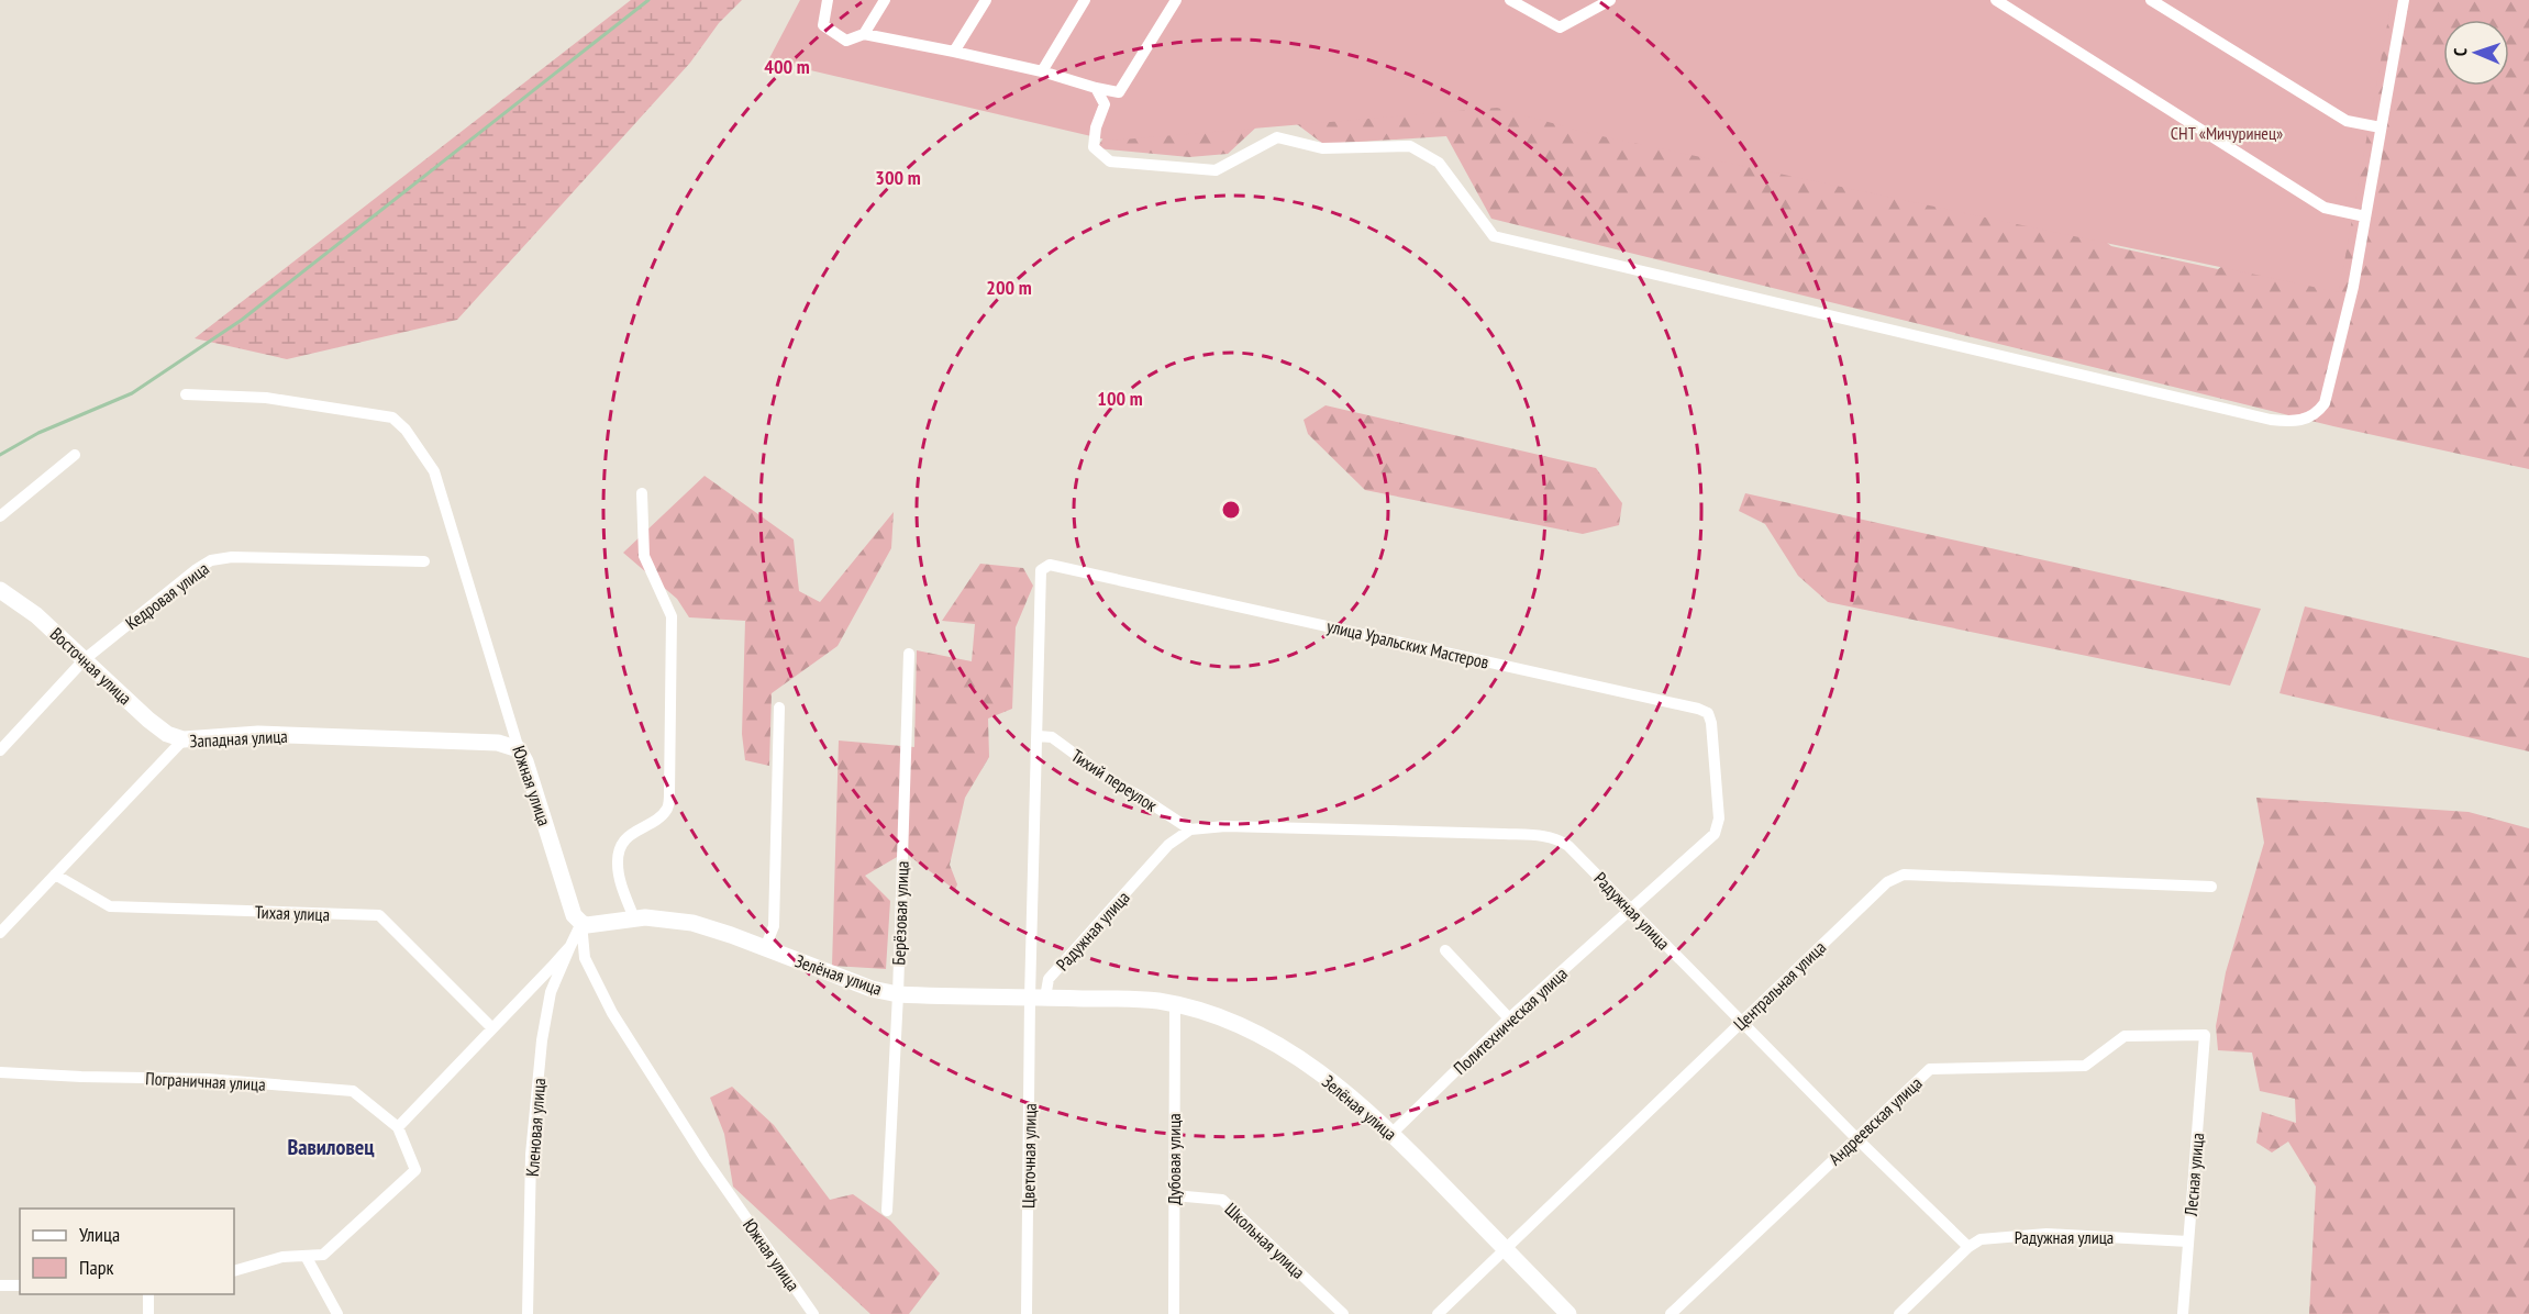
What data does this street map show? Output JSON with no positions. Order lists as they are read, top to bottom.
{
  "streets": {
    "street": [
      "Кедровая улица",
      "улица Уральских Мастеров",
      "Восточная улица",
      "Западная улица",
      "Тихий переулок",
      "Южная улица",
      "Радужная улица",
      "Тихая улица",
      "Берёзовая улица",
      "Зелёная улица",
      "Центральная улица",
      "Политехническая улица",
      "Пограничная улица",
      "Андреевская улица",
      "Кленовая улица",
      "Цветочная улица",
      "Дубовая улица",
      "Лесная улица",
      "Школьная улица"
    ]
  },
  "crossings": [
    ["Кедровая улица", "Восточная улица"],
    ["улица Уральских Мастеров", "Тихий переулок"],
    ["улица Уральских Мастеров", "Радужная улица"],
    ["улица Уральских Мастеров", "Политехническая улица"],
    ["улица Уральских Мастеров", "Цветочная улица"],
    ["Восточная улица", "Западная улица"],
    ["Западная улица", "Южная улица"],
    ["Западная улица", "Тихая улица"],
    ["Тихий переулок", "Радужная улица"],
    ["Тихий переулок", "Цветочная улица"],
    ["Южная улица", "Зелёная улица"],
    ["Радужная улица", "Зелёная улица"],
    ["Радужная улица", "Центральная улица"],
    ["Радужная улица", "Политехническая улица"],
    ["Радужная улица", "Андреевская улица"],
    ["Радужная улица", "Цветочная улица"],
    ["Радужная улица", "Лесная улица"],
    ["Берёзовая улица", "Зелёная улица"],
    ["Зелёная улица", "Центральная улица"],
    ["Зелёная улица", "Политехническая улица"],
    ["Зелёная улица", "Цветочная улица"],
    ["Зелёная улица", "Дубовая улица"],
    ["Андреевская улица", "Лесная улица"],
    ["Дубовая улица", "Школьная улица"]
  ],
  "districts": ["Вавиловец"],
  "parks": ["СНТ «Мичуринец»"],
  "legend": ["Улица", "Парк"],
  "north": "left",
  "rings": [
    "400 m",
    "300 m",
    "200 m",
    "100 m"
  ]
}
